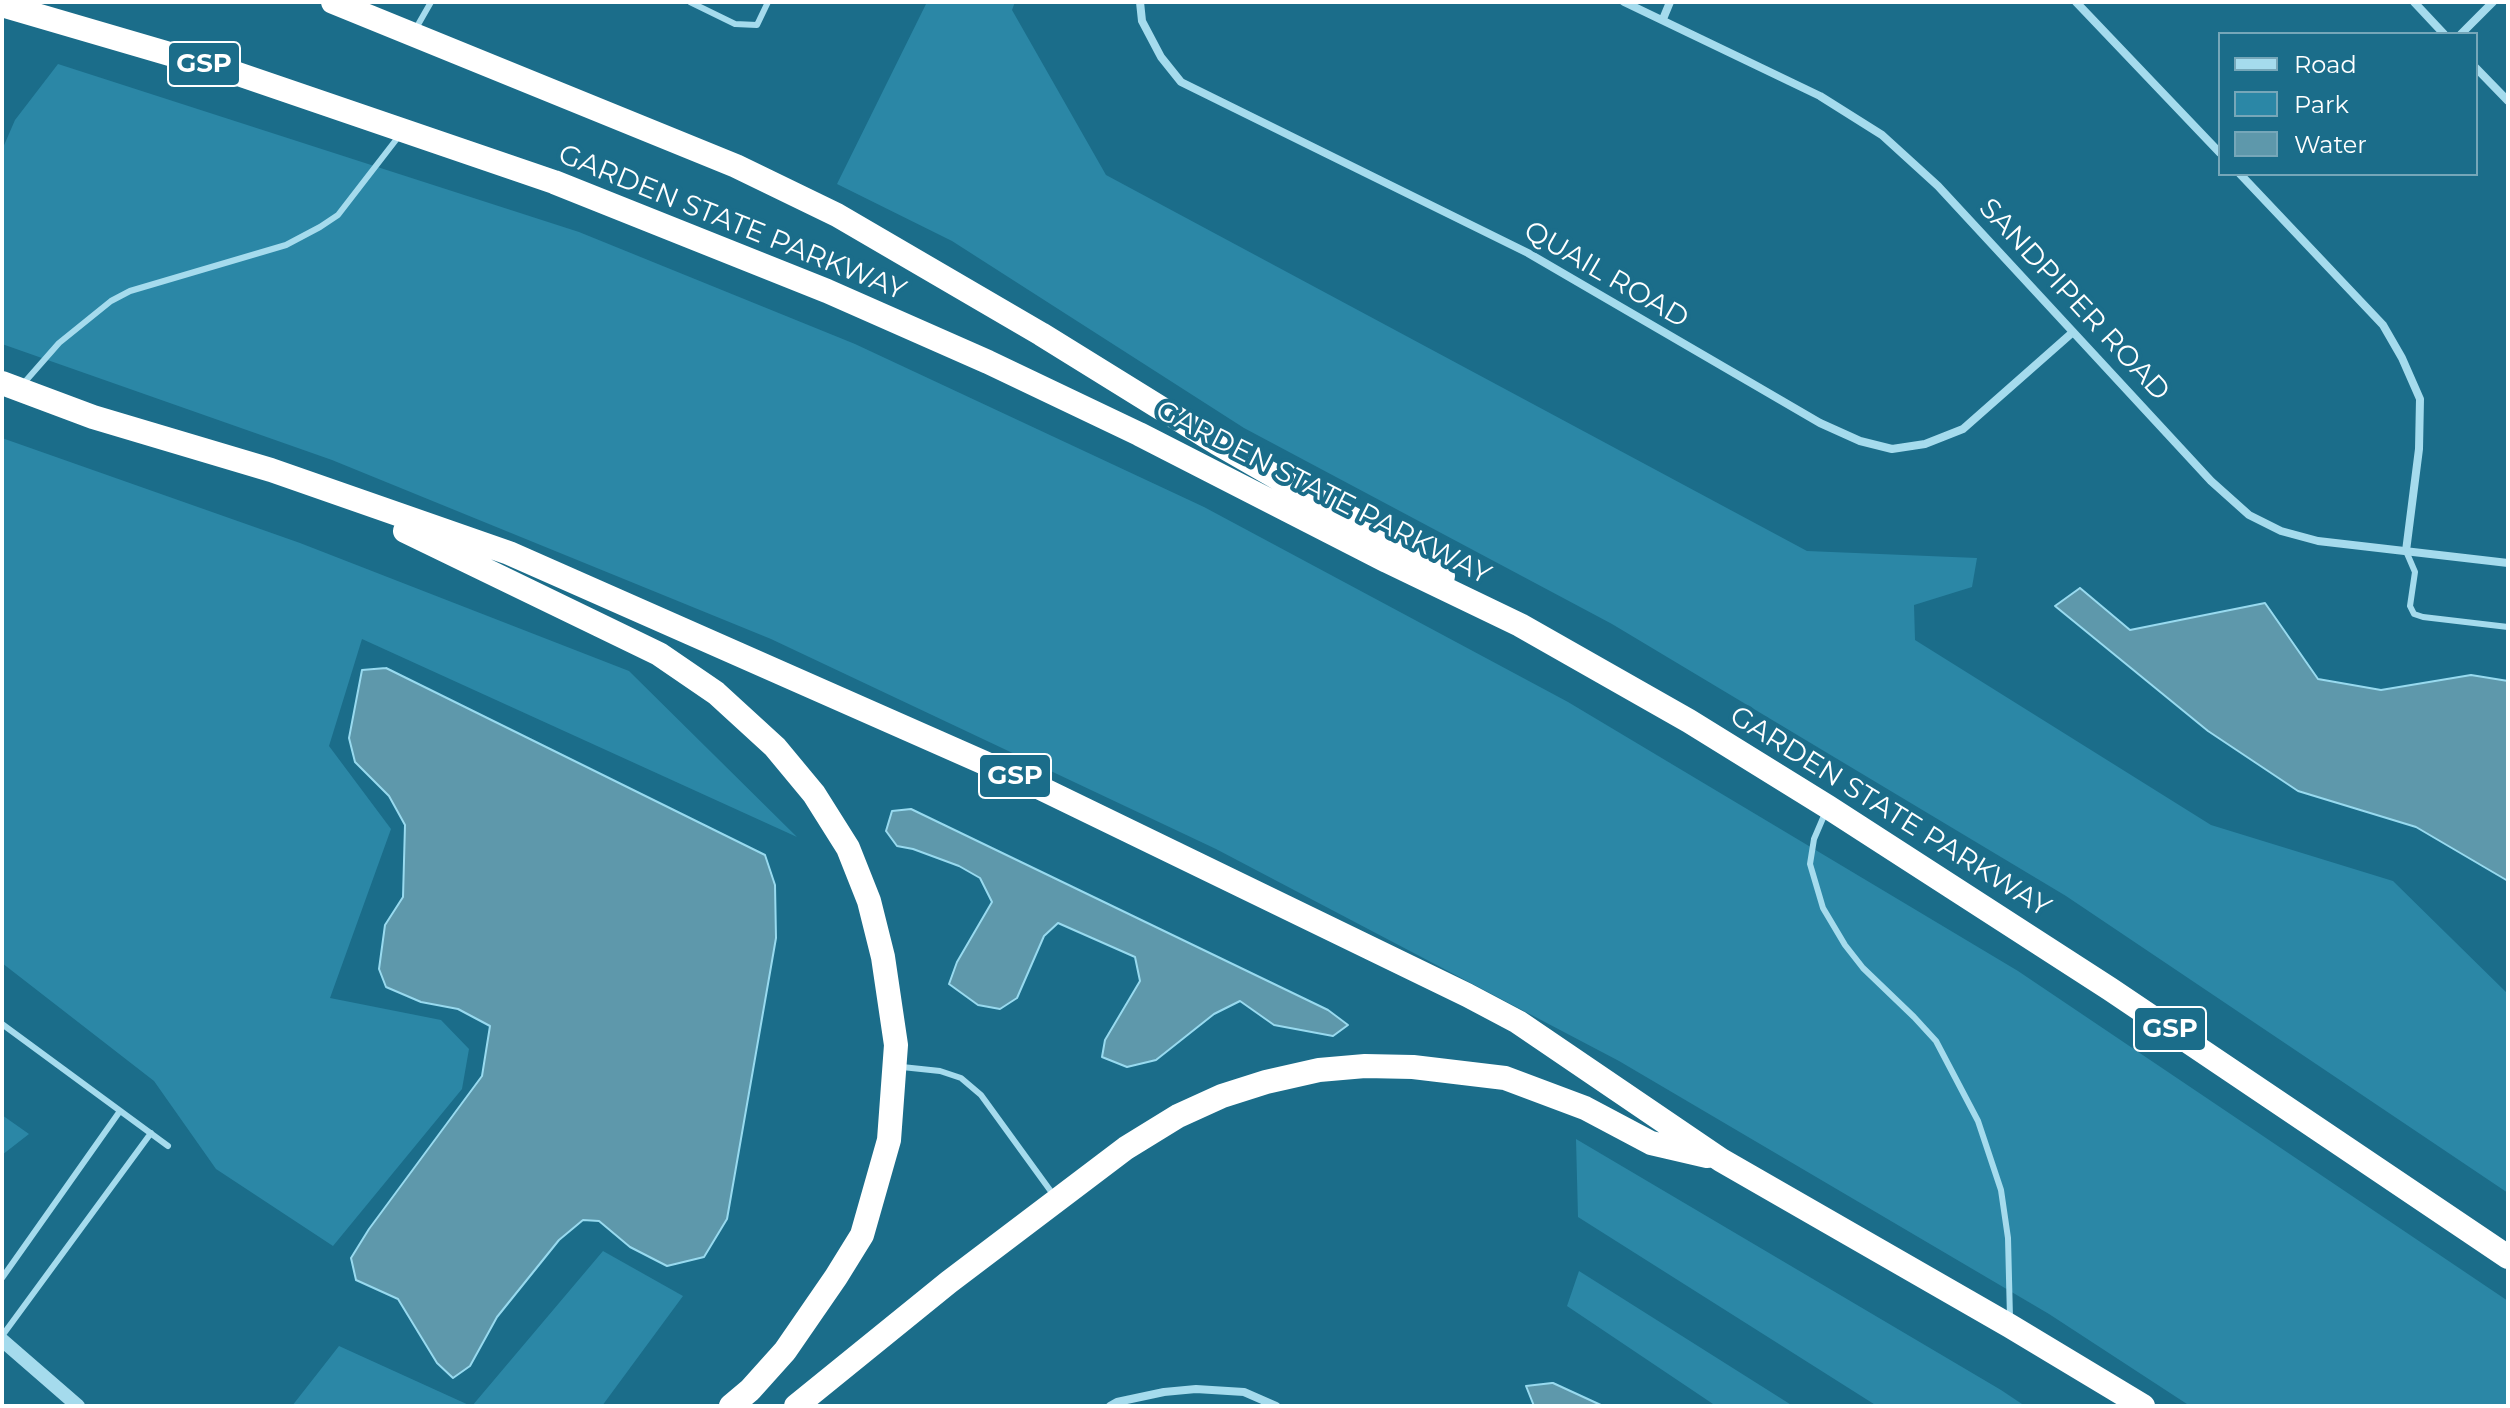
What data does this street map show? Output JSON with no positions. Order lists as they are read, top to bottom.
{
  "streets": {
    "highway": ["GSP", "GARDEN STATE PARKWAY"],
    "street": ["QUAIL ROAD", "SANDPIPER ROAD"]
  },
  "crossings": [
    ["QUAIL ROAD", "SANDPIPER ROAD"]
  ],
  "legend": ["Road", "Park", "Water"]
}
